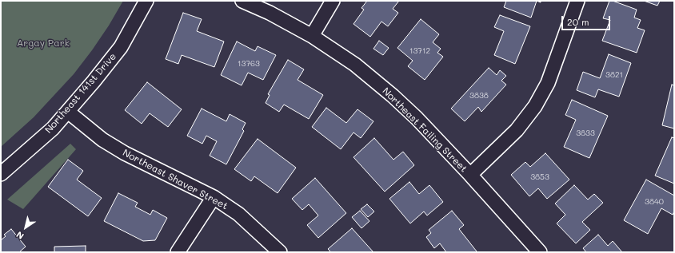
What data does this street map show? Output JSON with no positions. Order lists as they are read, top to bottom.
{
  "streets": {
    "street": ["Northeast 141st Drive", "Northeast Failing Street", "Northeast Shaver Street"]
  },
  "crossings": [
    ["Northeast 141st Drive", "Northeast Shaver Street"]
  ],
  "parks": ["Argay Park"],
  "house_numbers": [
    "13712",
    "13763",
    "3821",
    "3838",
    "3833",
    "3853",
    "3840"
  ],
  "scale_bar": "20 m",
  "north": "bottom left"
}
